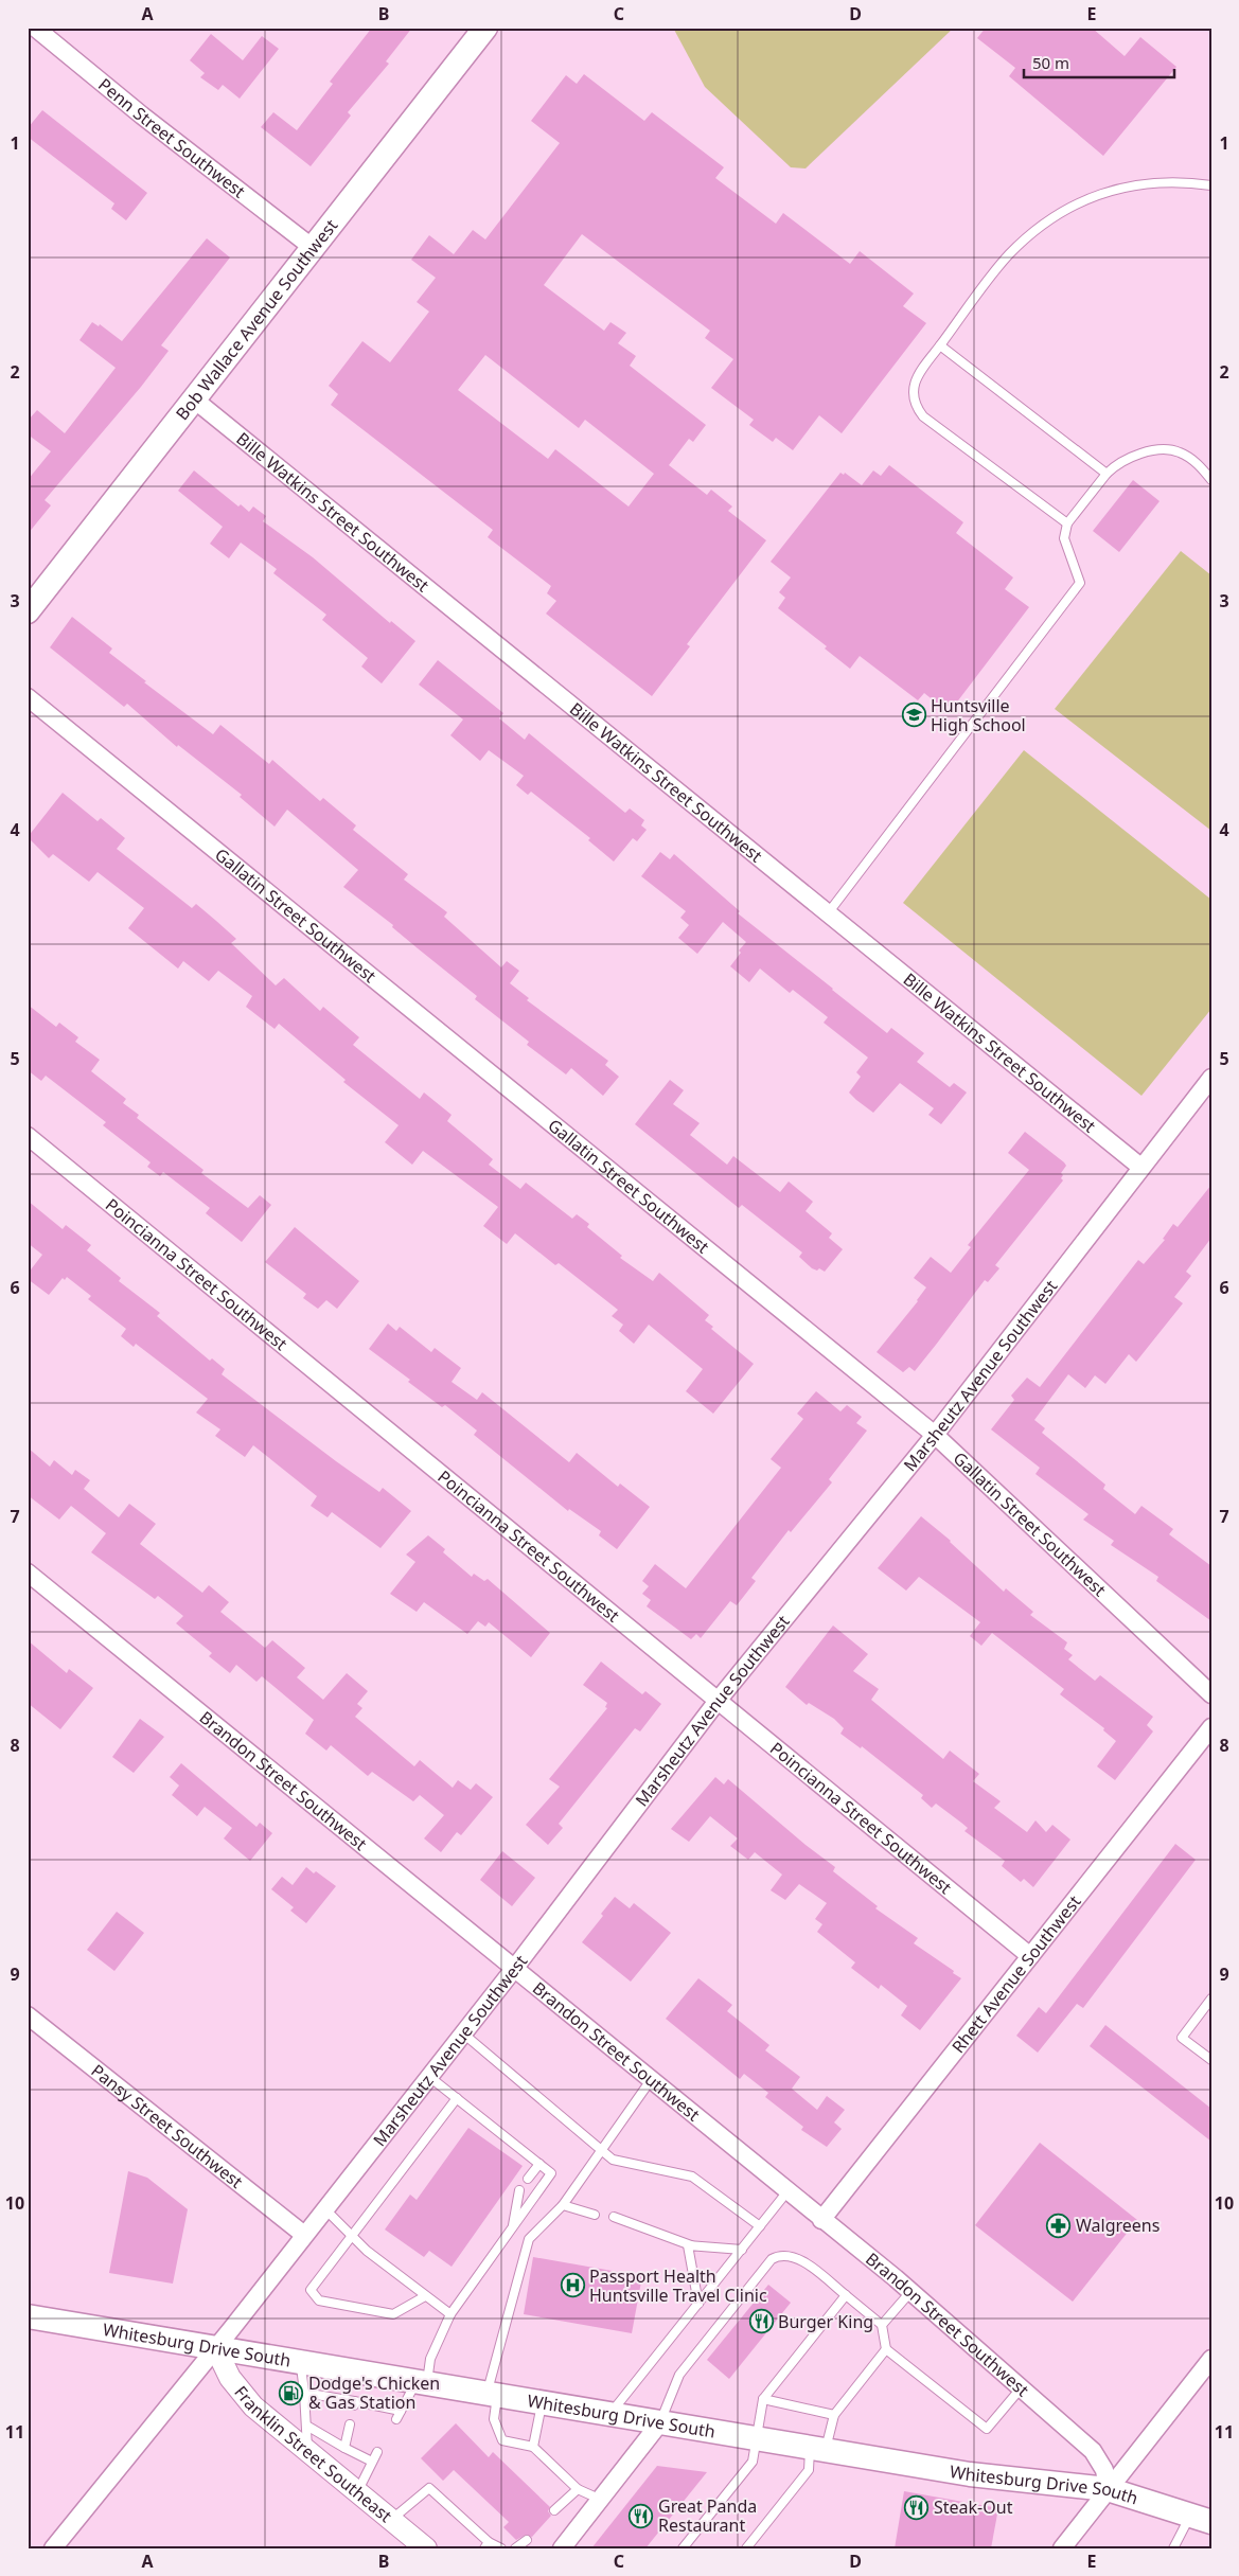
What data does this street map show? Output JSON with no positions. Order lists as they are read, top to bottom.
{
  "streets": {
    "main road": ["Bob Wallace Avenue Southwest", "Whitesburg Drive South"],
    "street": [
      "Penn Street Southwest",
      "Bille Watkins Street Southwest",
      "Gallatin Street Southwest",
      "Poincianna Street Southwest",
      "Marsheutz Avenue Southwest",
      "Brandon Street Southwest",
      "Rhett Avenue Southwest",
      "Pansy Street Southwest",
      "Franklin Street Southeast"
    ]
  },
  "crossings": [
    ["Penn Street Southwest", "Bob Wallace Avenue Southwest"],
    ["Bob Wallace Avenue Southwest", "Bille Watkins Street Southwest"],
    ["Bille Watkins Street Southwest", "Marsheutz Avenue Southwest"],
    ["Gallatin Street Southwest", "Marsheutz Avenue Southwest"],
    ["Poincianna Street Southwest", "Marsheutz Avenue Southwest"],
    ["Poincianna Street Southwest", "Rhett Avenue Southwest"],
    ["Marsheutz Avenue Southwest", "Brandon Street Southwest"],
    ["Marsheutz Avenue Southwest", "Pansy Street Southwest"],
    ["Marsheutz Avenue Southwest", "Whitesburg Drive South"],
    ["Marsheutz Avenue Southwest", "Franklin Street Southeast"],
    ["Brandon Street Southwest", "Rhett Avenue Southwest"],
    ["Brandon Street Southwest", "Whitesburg Drive South"],
    ["Whitesburg Drive South", "Franklin Street Southeast"]
  ],
  "places": {
    "school or university": ["Huntsville High School"],
    "pharmacy": ["Walgreens"],
    "hospital": ["Passport Health Huntsville Travel Clinic"],
    "restaurant": ["Burger King", "Steak-Out", "Great Panda Restaurant"],
    "fuel station": ["Dodge's Chicken & Gas Station"]
  },
  "scale_bar": "50 m",
  "grid": {
    "columns": [
      "A",
      "B",
      "C",
      "D",
      "E"
    ],
    "rows": [
      "1",
      "2",
      "3",
      "4",
      "5",
      "6",
      "7",
      "8",
      "9",
      "10",
      "11"
    ]
  }
}
